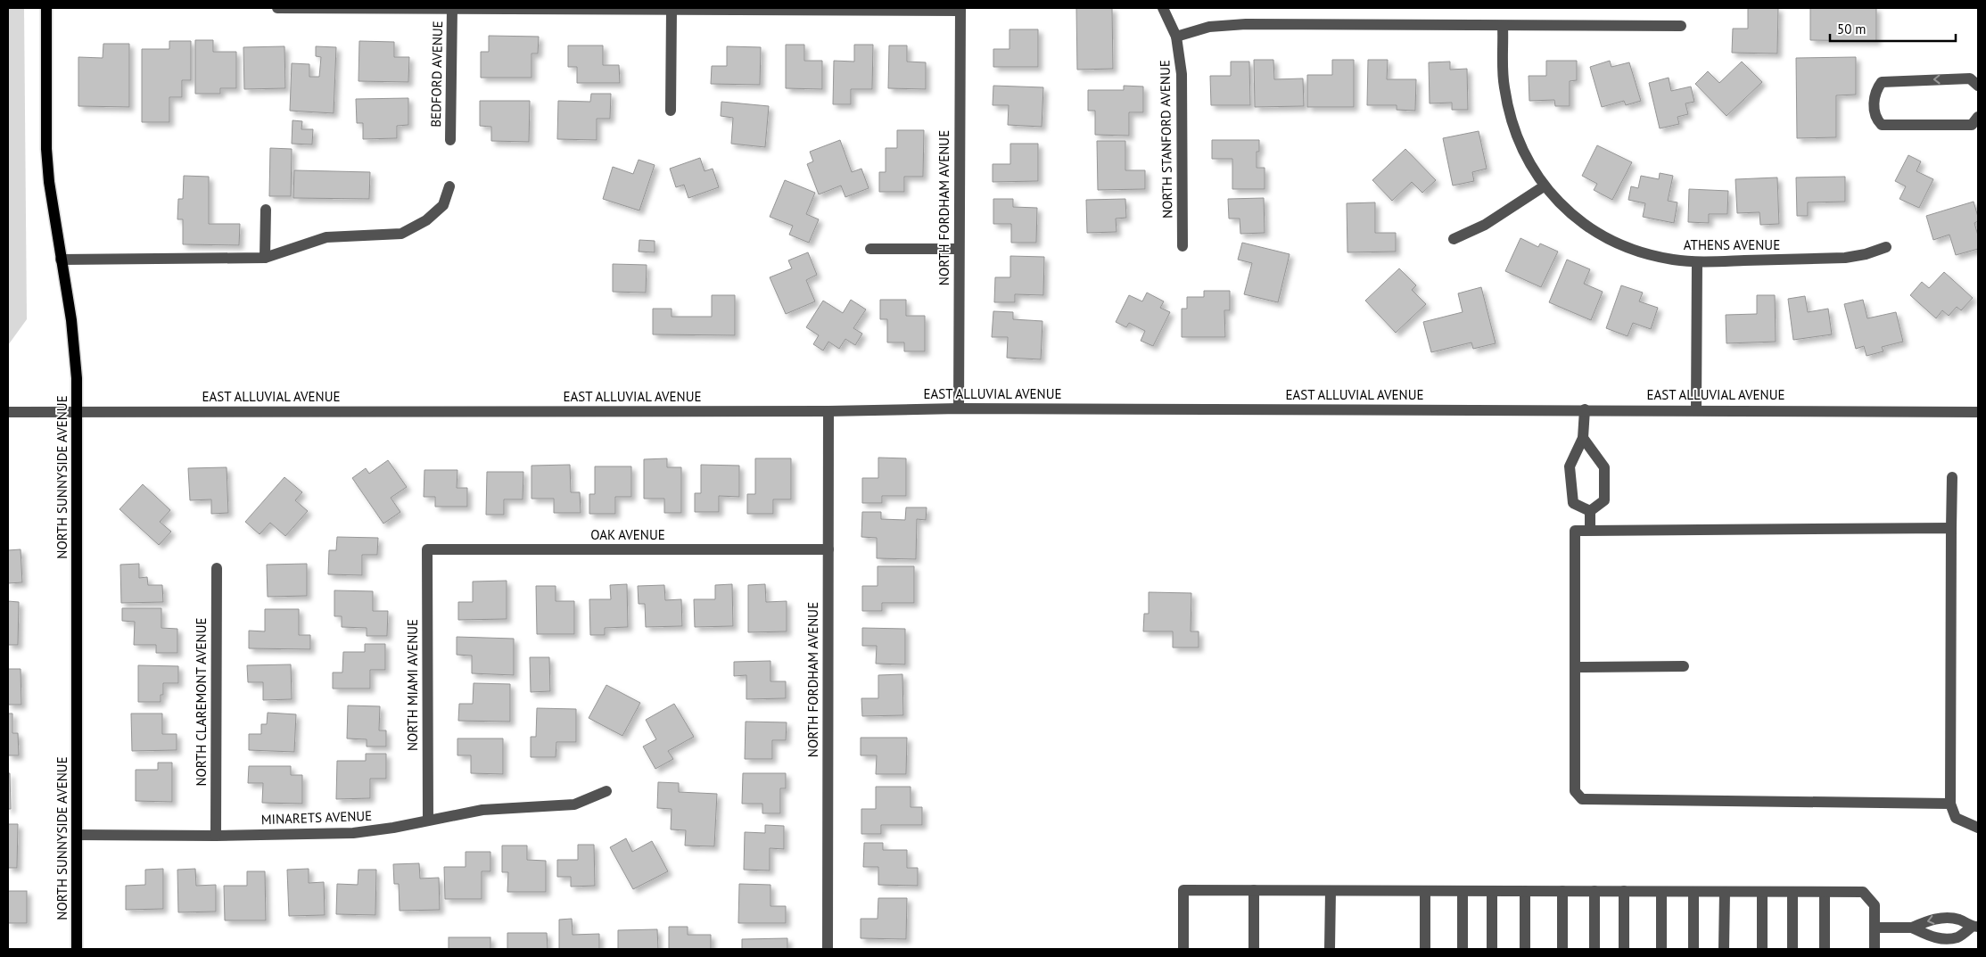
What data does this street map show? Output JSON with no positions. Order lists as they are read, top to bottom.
{
  "streets": {
    "main road": ["NORTH SUNNYSIDE AVENUE"],
    "street": [
      "BEDFORD AVENUE",
      "NORTH STANFORD AVENUE",
      "NORTH FORDHAM AVENUE",
      "ATHENS AVENUE",
      "EAST ALLUVIAL AVENUE",
      "OAK AVENUE",
      "NORTH MIAMI AVENUE",
      "NORTH CLAREMONT AVENUE",
      "MINARETS AVENUE"
    ]
  },
  "crossings": [
    ["BEDFORD AVENUE", "NORTH FORDHAM AVENUE"],
    ["NORTH FORDHAM AVENUE", "EAST ALLUVIAL AVENUE"],
    ["NORTH FORDHAM AVENUE", "OAK AVENUE"],
    ["EAST ALLUVIAL AVENUE", "NORTH SUNNYSIDE AVENUE"],
    ["NORTH SUNNYSIDE AVENUE", "MINARETS AVENUE"],
    ["OAK AVENUE", "NORTH MIAMI AVENUE"],
    ["NORTH MIAMI AVENUE", "MINARETS AVENUE"],
    ["NORTH CLAREMONT AVENUE", "MINARETS AVENUE"]
  ],
  "scale_bar": "50 m"
}
